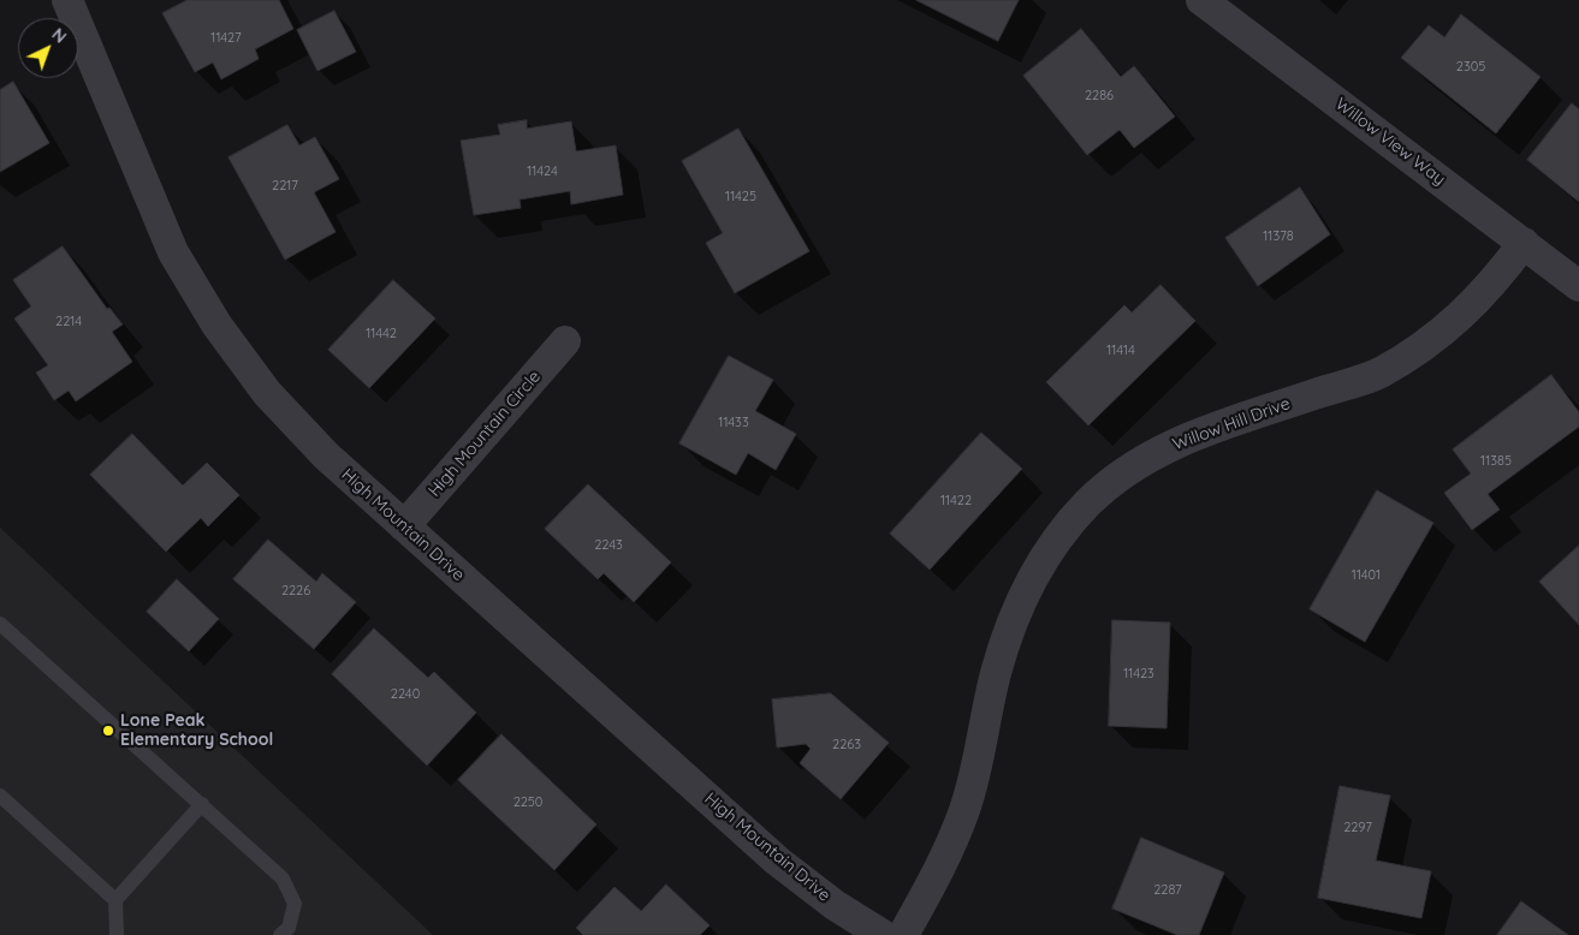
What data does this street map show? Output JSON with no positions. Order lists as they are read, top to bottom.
{
  "streets": {
    "street": [
      "Willow View Way",
      "Willow Hill Drive",
      "High Mountain Circle",
      "High Mountain Drive"
    ]
  },
  "crossings": [
    ["Willow View Way", "Willow Hill Drive"],
    ["High Mountain Circle", "High Mountain Drive"]
  ],
  "places": ["Lone Peak Elementary School"],
  "house_numbers": [
    "11427",
    "2305",
    "2286",
    "11424",
    "2217",
    "11425",
    "11378",
    "2214",
    "11442",
    "11414",
    "11433",
    "11385",
    "11422",
    "2243",
    "11401",
    "2226",
    "11423",
    "2240",
    "2263",
    "2250",
    "2297",
    "2287"
  ],
  "north": "top right"
}
